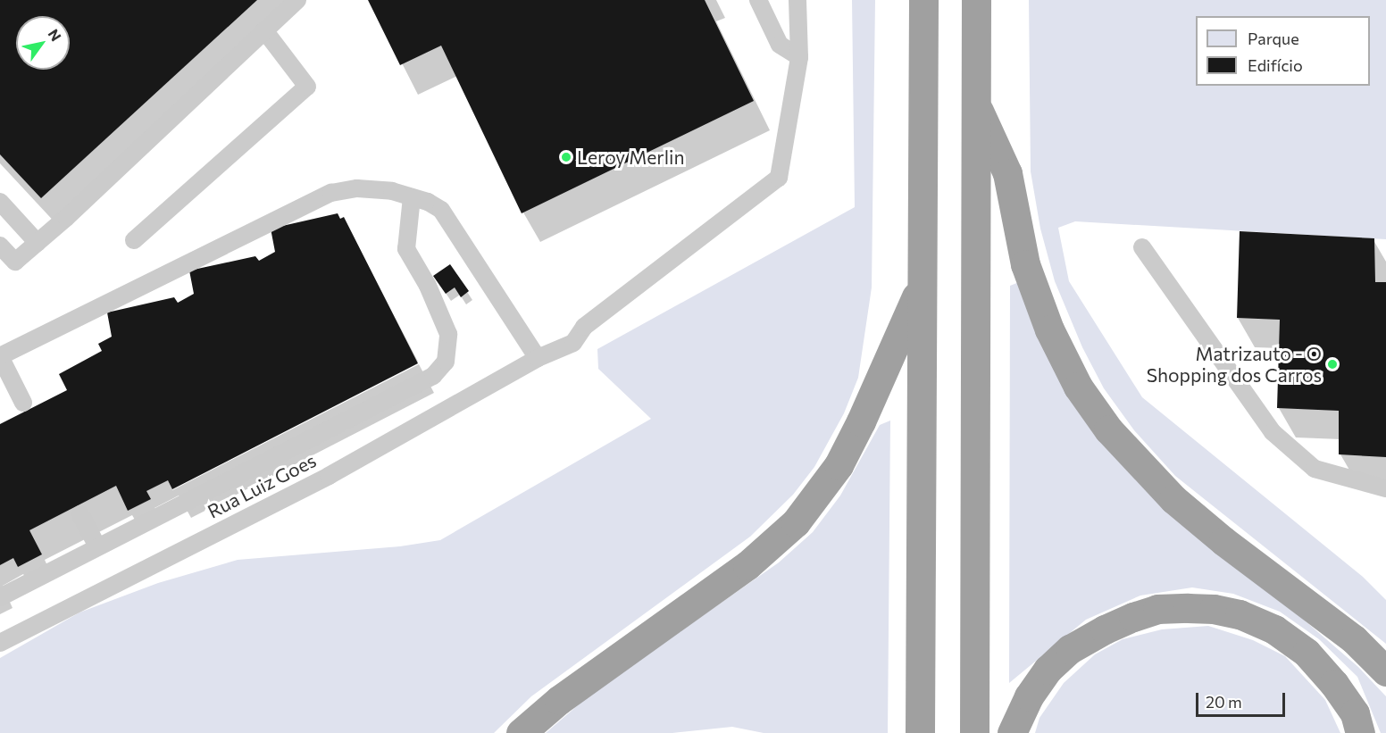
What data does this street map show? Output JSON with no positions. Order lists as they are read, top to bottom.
{
  "streets": {
    "lane": ["Rua Luiz Goes"]
  },
  "places": ["Leroy Merlin", "Matrizauto - O Shopping dos Carros"],
  "legend": ["Parque", "Edifício"],
  "scale_bar": "20 m",
  "north": "top right"
}
